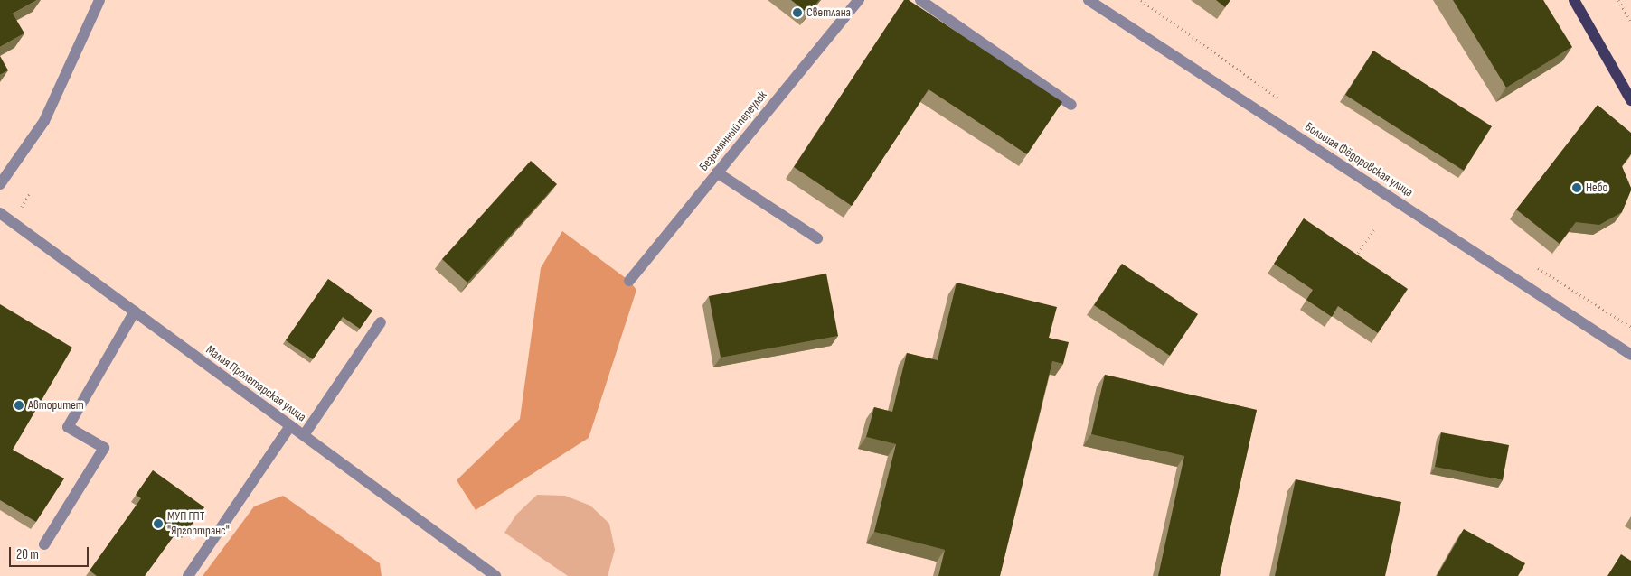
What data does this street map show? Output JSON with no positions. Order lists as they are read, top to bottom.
{
  "streets": {
    "street": ["Безымянный переулок", "Большая Фёдоровская улица", "Малая Пролетарская улица"]
  },
  "places": [
    "Светлана",
    "Небо",
    "Авторитет",
    "МУП ГПТ \"Яргортранс\""
  ],
  "scale_bar": "20 m"
}
